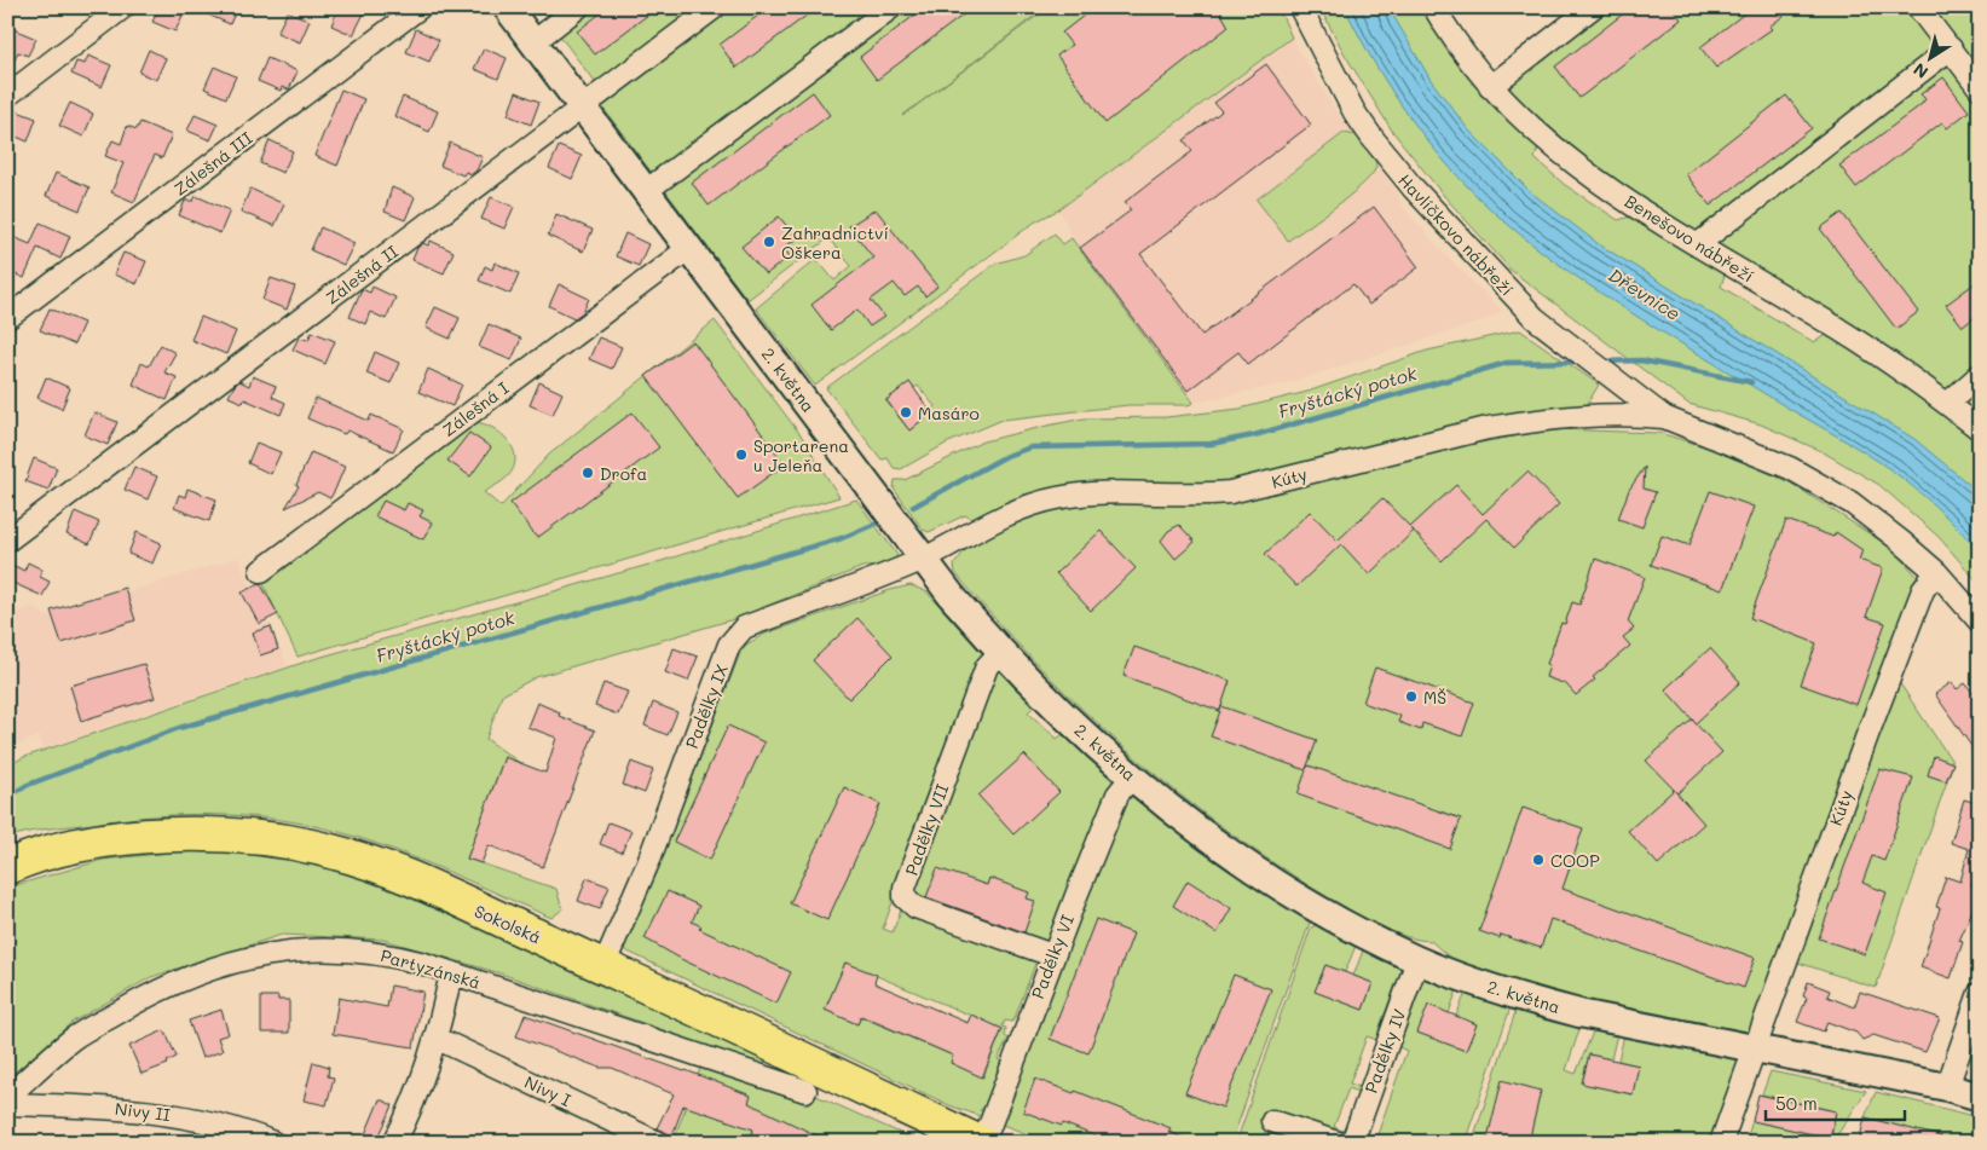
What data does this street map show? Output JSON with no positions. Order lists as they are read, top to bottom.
{
  "streets": {
    "main road": ["Sokolská"],
    "street": [
      "Zálešná III",
      "Havlíčkovo nábřeží",
      "Benešovo nábřeží",
      "Zálešná II",
      "2. května",
      "Zálešná I",
      "Kúty",
      "Padělky IX",
      "Padělky VII",
      "Padělky VI",
      "Partyzánská",
      "Padělky IV",
      "Nivy I",
      "Nivy II"
    ]
  },
  "crossings": [
    ["Havlíčkovo nábřeží", "Kúty"],
    ["Zálešná II", "2. května"],
    ["2. května", "Zálešná I"],
    ["2. května", "Kúty"],
    ["2. května", "Padělky IX"],
    ["2. května", "Padělky VII"],
    ["2. května", "Padělky VI"],
    ["2. května", "Padělky IV"],
    ["Kúty", "Padělky IX"],
    ["Padělky IX", "Sokolská"],
    ["Padělky VII", "Padělky VI"],
    ["Sokolská", "Padělky VI"]
  ],
  "water": ["Dřevnice", "Fryštácký potok"],
  "places": [
    "Zahradnictví Oškera",
    "Masáro",
    "Sportarena u Jeleňa",
    "Drofa",
    "MŠ",
    "COOP"
  ],
  "scale_bar": "50 m",
  "north": "bottom left"
}
